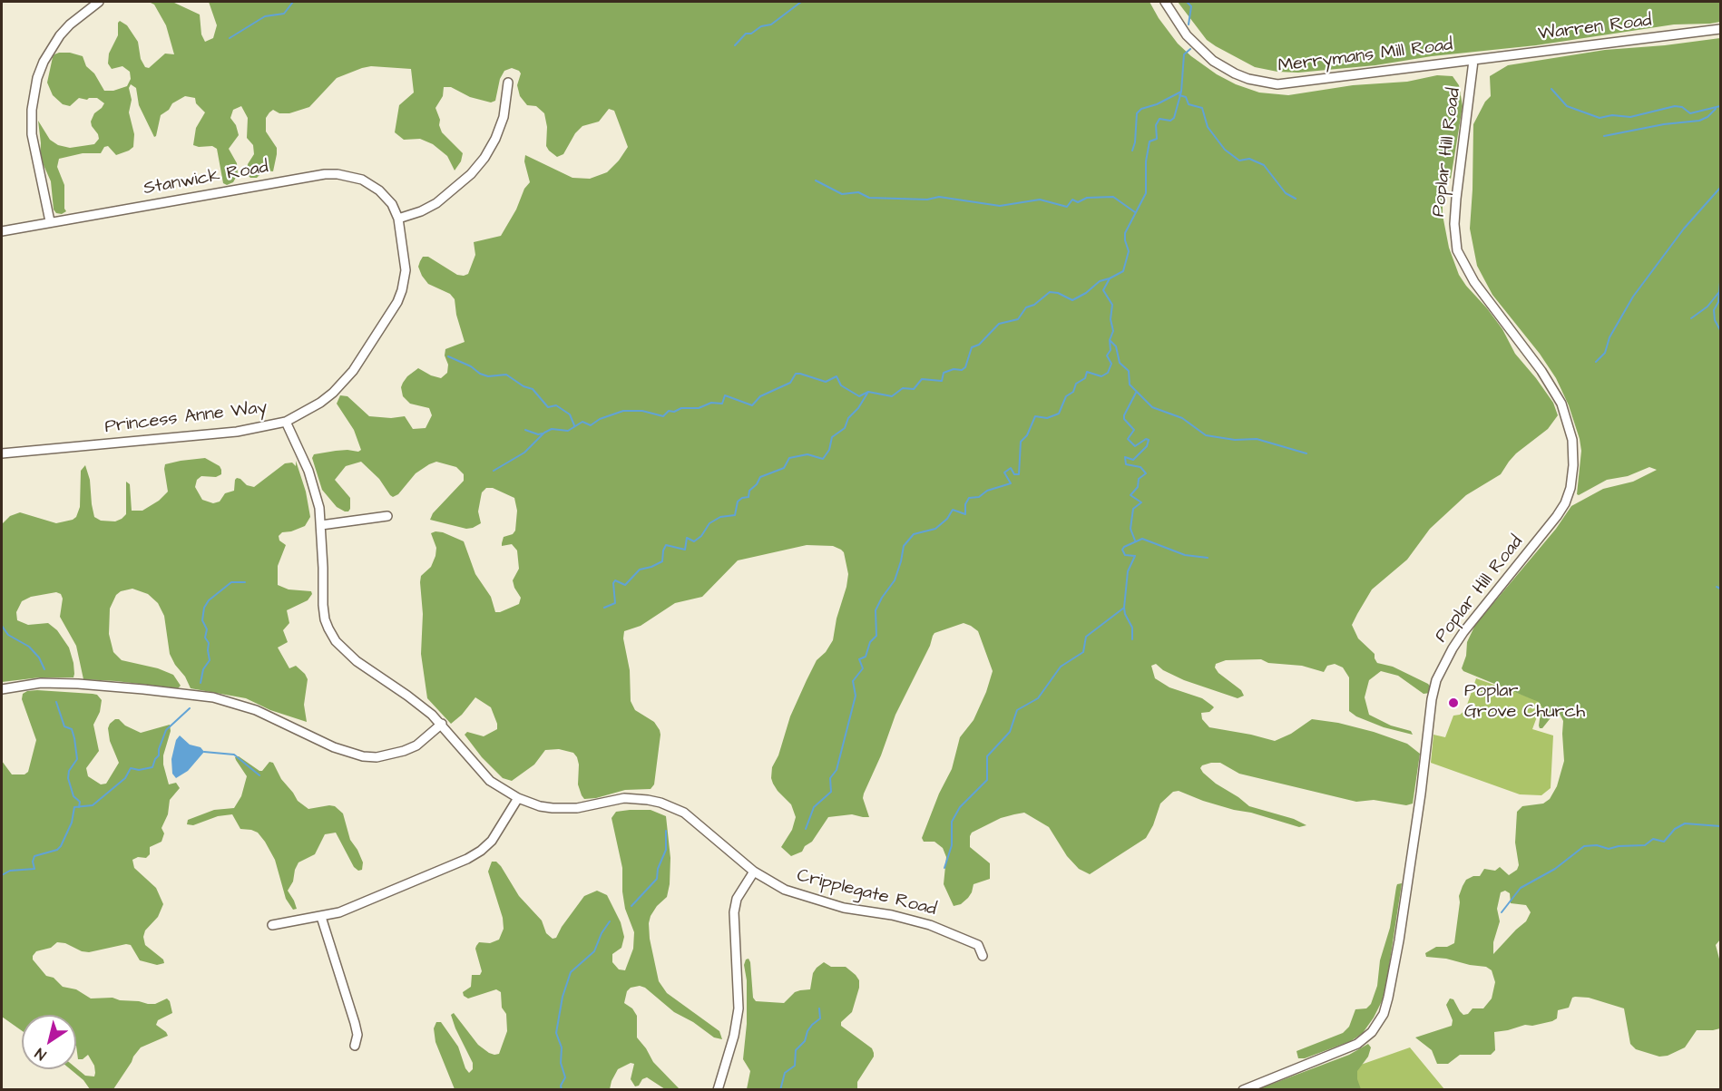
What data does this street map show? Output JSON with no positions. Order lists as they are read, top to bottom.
{
  "streets": {
    "street": [
      "Warren Road",
      "Merrymans Mill Road",
      "Poplar Hill Road",
      "Stanwick Road",
      "Princess Anne Way",
      "Cripplegate Road"
    ]
  },
  "crossings": [
    ["Warren Road", "Merrymans Mill Road"],
    ["Warren Road", "Poplar Hill Road"],
    ["Merrymans Mill Road", "Poplar Hill Road"],
    ["Stanwick Road", "Princess Anne Way"],
    ["Princess Anne Way", "Cripplegate Road"]
  ],
  "places": ["Poplar Grove Church"],
  "north": "bottom left"
}
